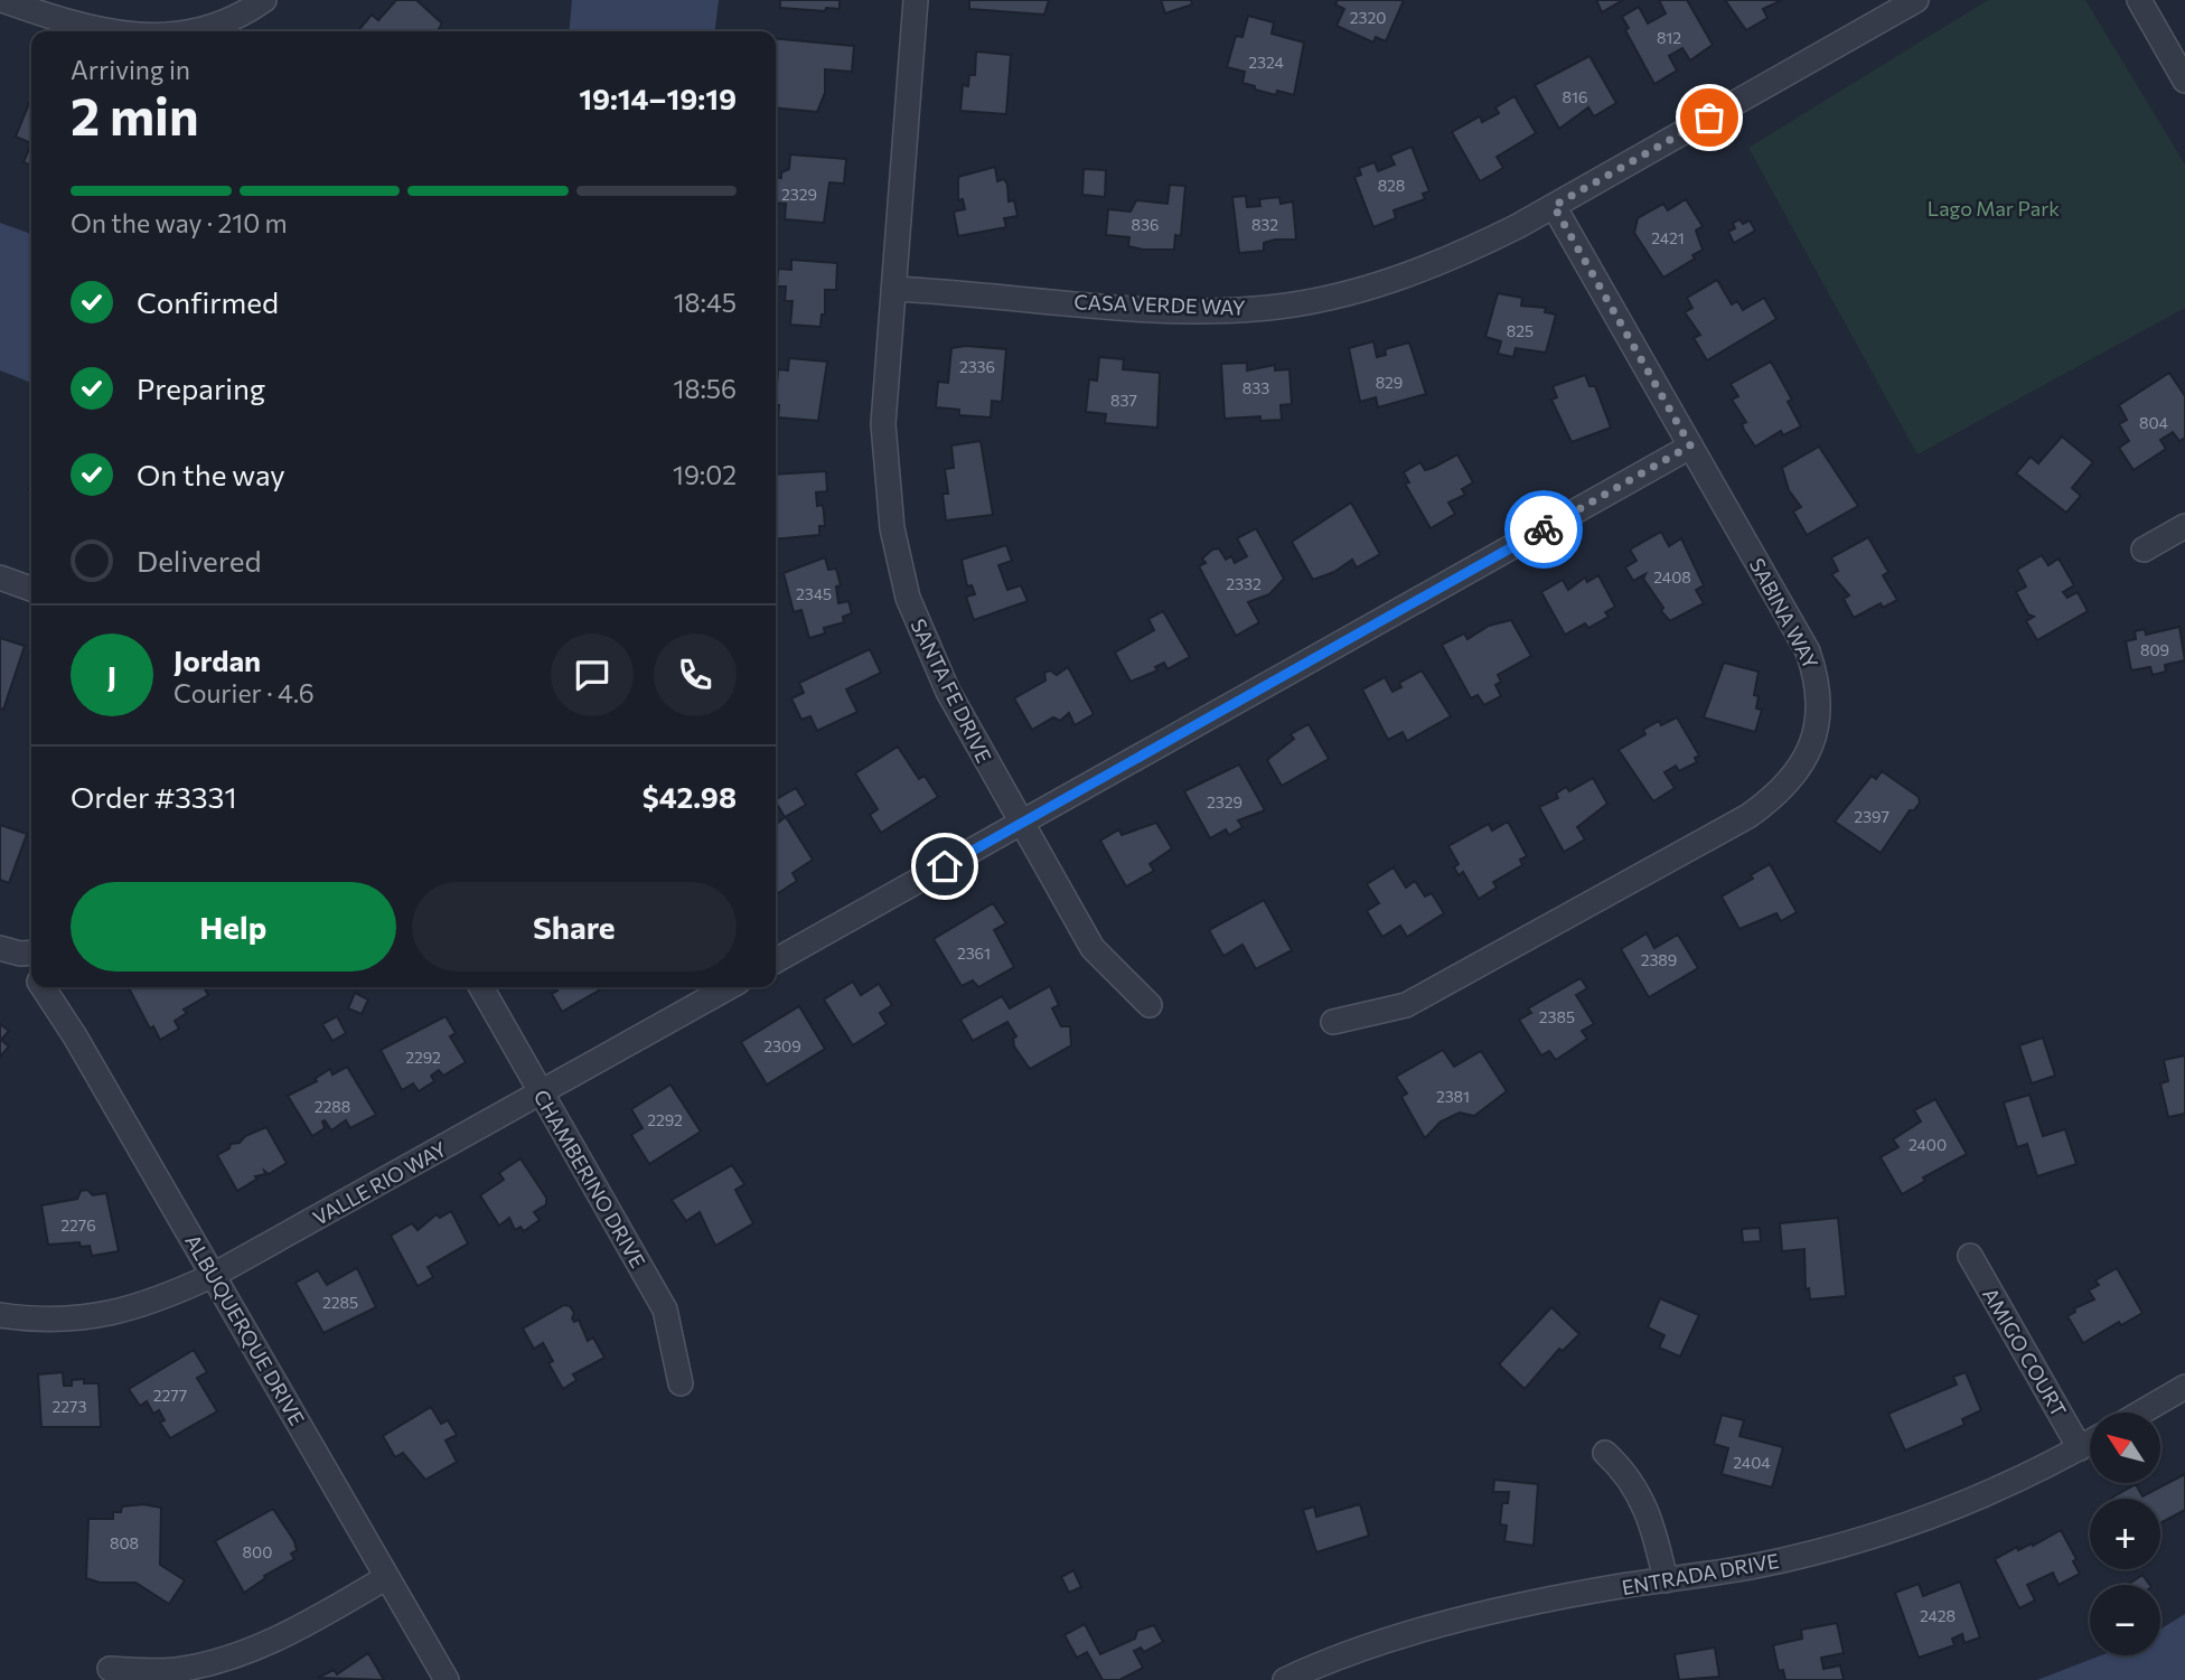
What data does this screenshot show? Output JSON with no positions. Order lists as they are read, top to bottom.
{
  "streets": {
    "street": [
      "CASA VERDE WAY",
      "SABINA WAY",
      "SANTA FE DRIVE",
      "CHAMBERINO DRIVE",
      "VALLE RIO WAY",
      "ALBUQUERQUE DRIVE",
      "AMIGO COURT",
      "ENTRADA DRIVE"
    ]
  },
  "crossings": [
    ["CASA VERDE WAY", "SABINA WAY"],
    ["CASA VERDE WAY", "SANTA FE DRIVE"],
    ["CHAMBERINO DRIVE", "VALLE RIO WAY"],
    ["VALLE RIO WAY", "ALBUQUERQUE DRIVE"],
    ["AMIGO COURT", "ENTRADA DRIVE"]
  ],
  "parks": ["Lago Mar Park"],
  "house_numbers": [
    "2320",
    "812",
    "2324",
    "816",
    "828",
    "2329",
    "836",
    "832",
    "2421",
    "825",
    "2336",
    "829",
    "833",
    "837",
    "804",
    "2408",
    "2332",
    "2345",
    "809",
    "2329",
    "2397",
    "2361",
    "2389",
    "2385",
    "2309",
    "2292",
    "2381",
    "2288",
    "2292",
    "2400",
    "2276",
    "2285",
    "2277",
    "2273",
    "2404",
    "808",
    "800",
    "2428"
  ],
  "north": "top left",
  "page": {
    "heading": ["2 min", "Arriving in", "19:14–19:19"],
    "panel": [
      "Jordan",
      "Courier · 4.6",
      "Order #3331",
      "$42.98"
    ],
    "bar": "On the way · 210 m",
    "list": [
      ["Confirmed", "18:45"],
      ["Preparing", "18:56"],
      ["On the way", "19:02"],
      "Delivered"
    ],
    "round": "J",
    "buttons": ["Help", "Share"],
    "map_buttons": ["+", "−"]
  }
}
